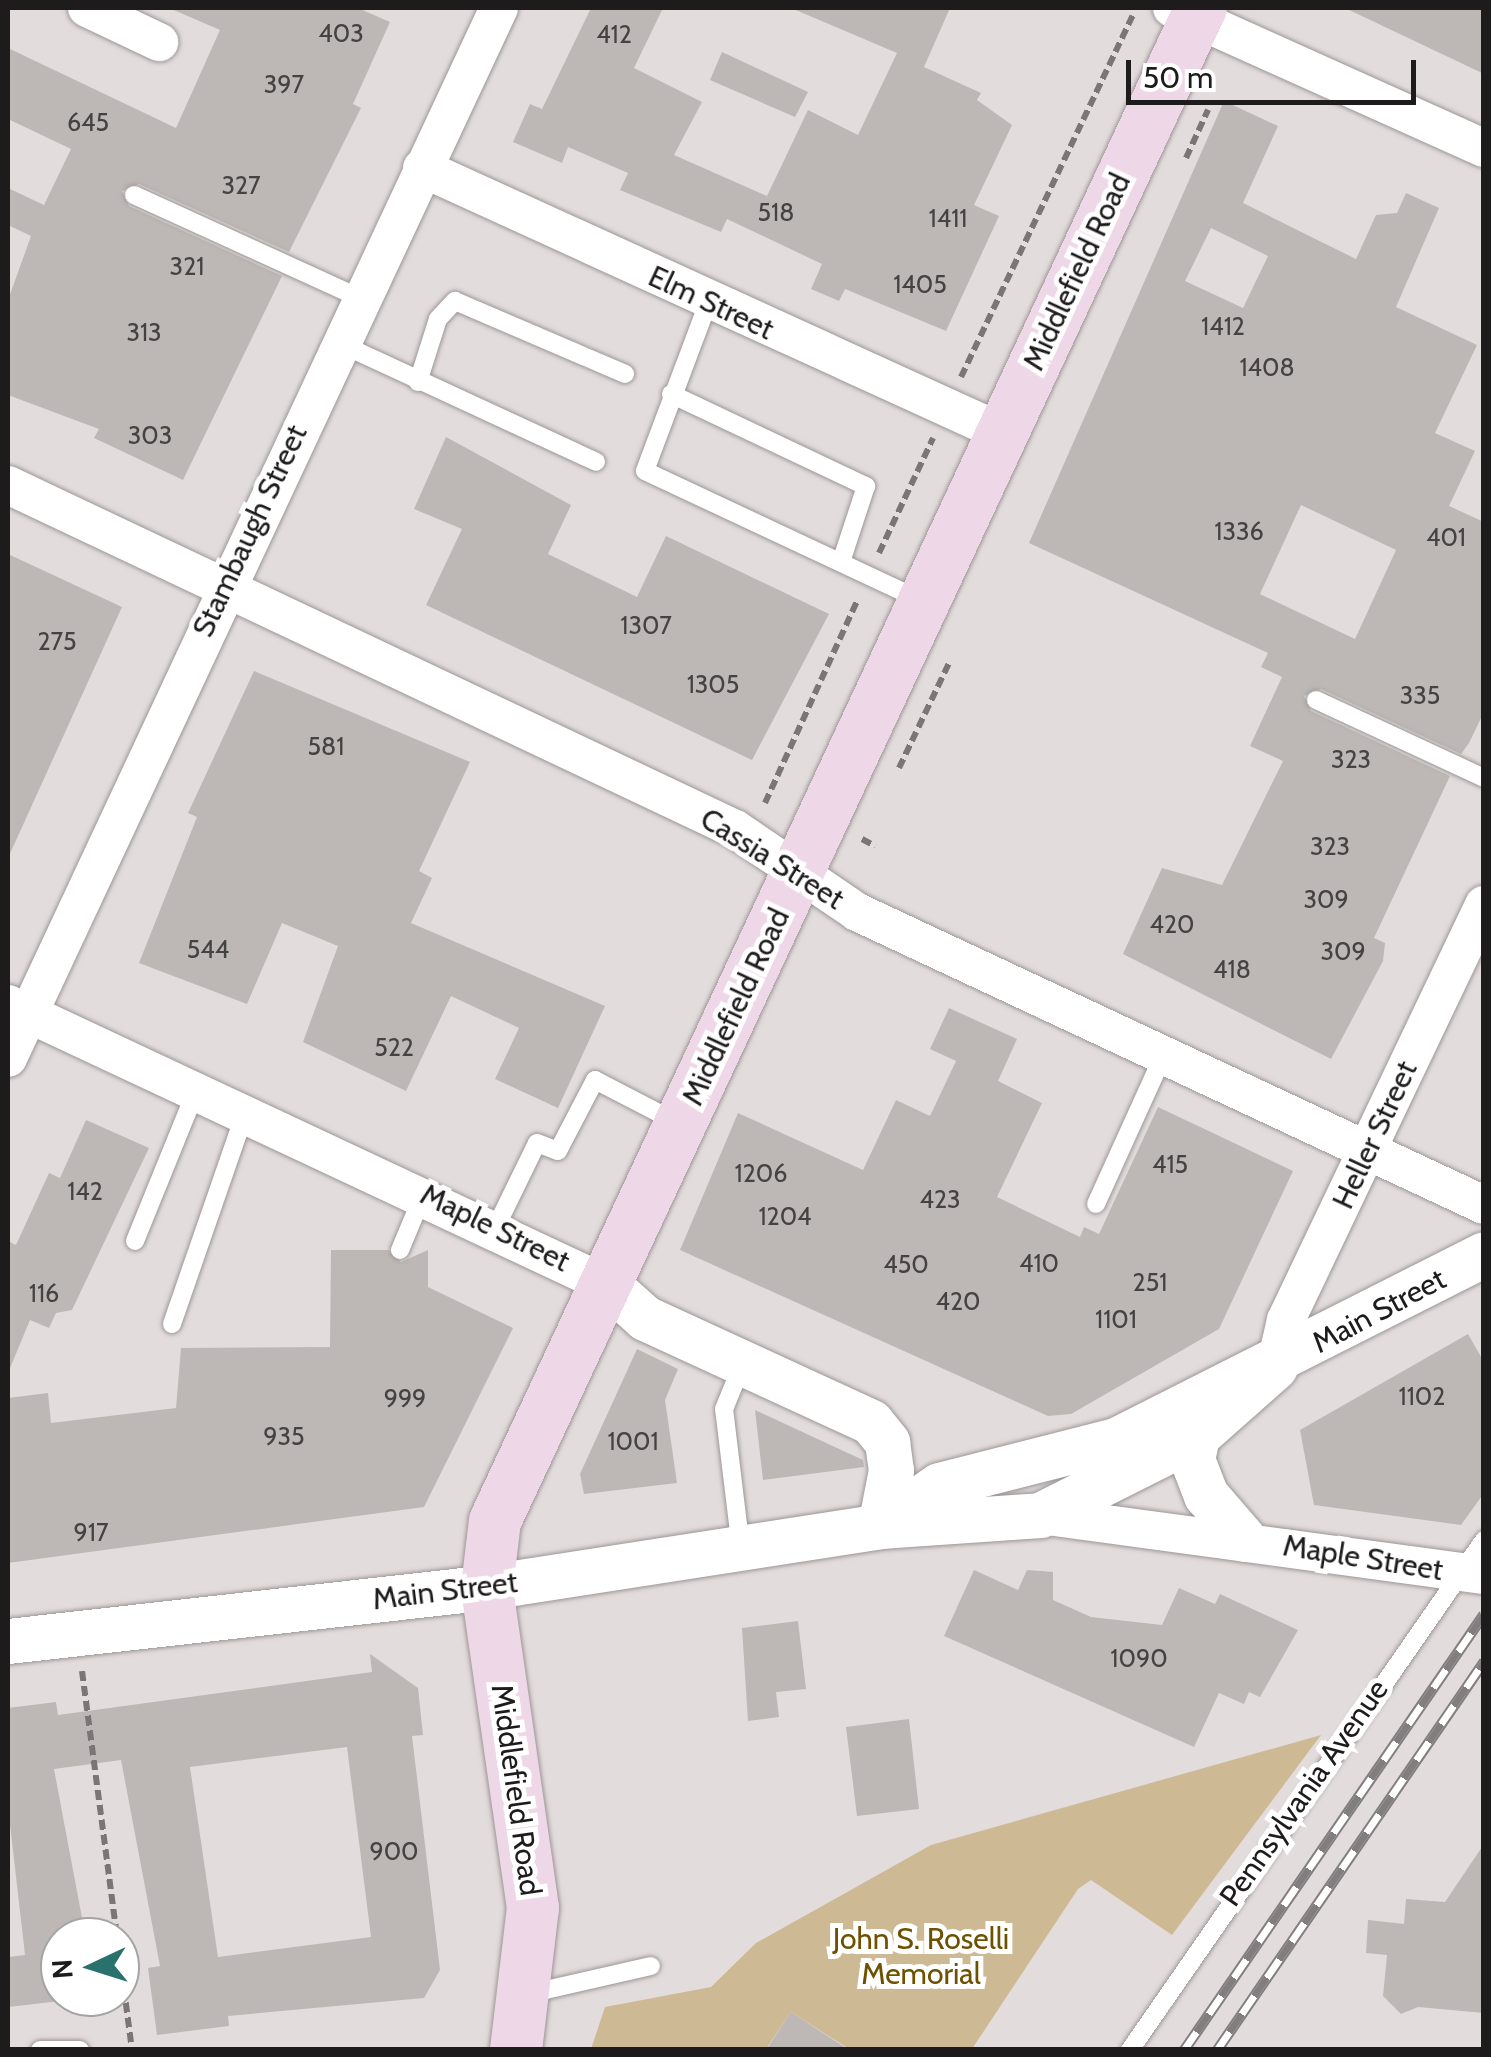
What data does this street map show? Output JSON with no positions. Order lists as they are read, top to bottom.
{
  "streets": {
    "main road": ["Middlefield Road"],
    "street": [
      "Elm Street",
      "Stambaugh Street",
      "Cassia Street",
      "Heller Street",
      "Maple Street",
      "Main Street"
    ],
    "lane": ["Pennsylvania Avenue"]
  },
  "crossings": [
    ["Middlefield Road", "Elm Street"],
    ["Middlefield Road", "Cassia Street"],
    ["Middlefield Road", "Maple Street"],
    ["Middlefield Road", "Main Street"],
    ["Elm Street", "Stambaugh Street"],
    ["Stambaugh Street", "Cassia Street"],
    ["Stambaugh Street", "Maple Street"],
    ["Cassia Street", "Heller Street"],
    ["Heller Street", "Main Street"],
    ["Maple Street", "Main Street"],
    ["Maple Street", "Pennsylvania Avenue"]
  ],
  "parks": ["John S. Roselli Memorial"],
  "house_numbers": [
    "403",
    "412",
    "397",
    "645",
    "327",
    "518",
    "1411",
    "321",
    "1405",
    "1412",
    "313",
    "1408",
    "303",
    "1336",
    "401",
    "1307",
    "275",
    "1305",
    "335",
    "581",
    "323",
    "323",
    "309",
    "420",
    "544",
    "309",
    "418",
    "522",
    "415",
    "1206",
    "142",
    "423",
    "1204",
    "410",
    "450",
    "251",
    "116",
    "420",
    "1101",
    "1102",
    "999",
    "935",
    "1001",
    "917",
    "1090",
    "900"
  ],
  "scale_bar": "50 m",
  "north": "left"
}
